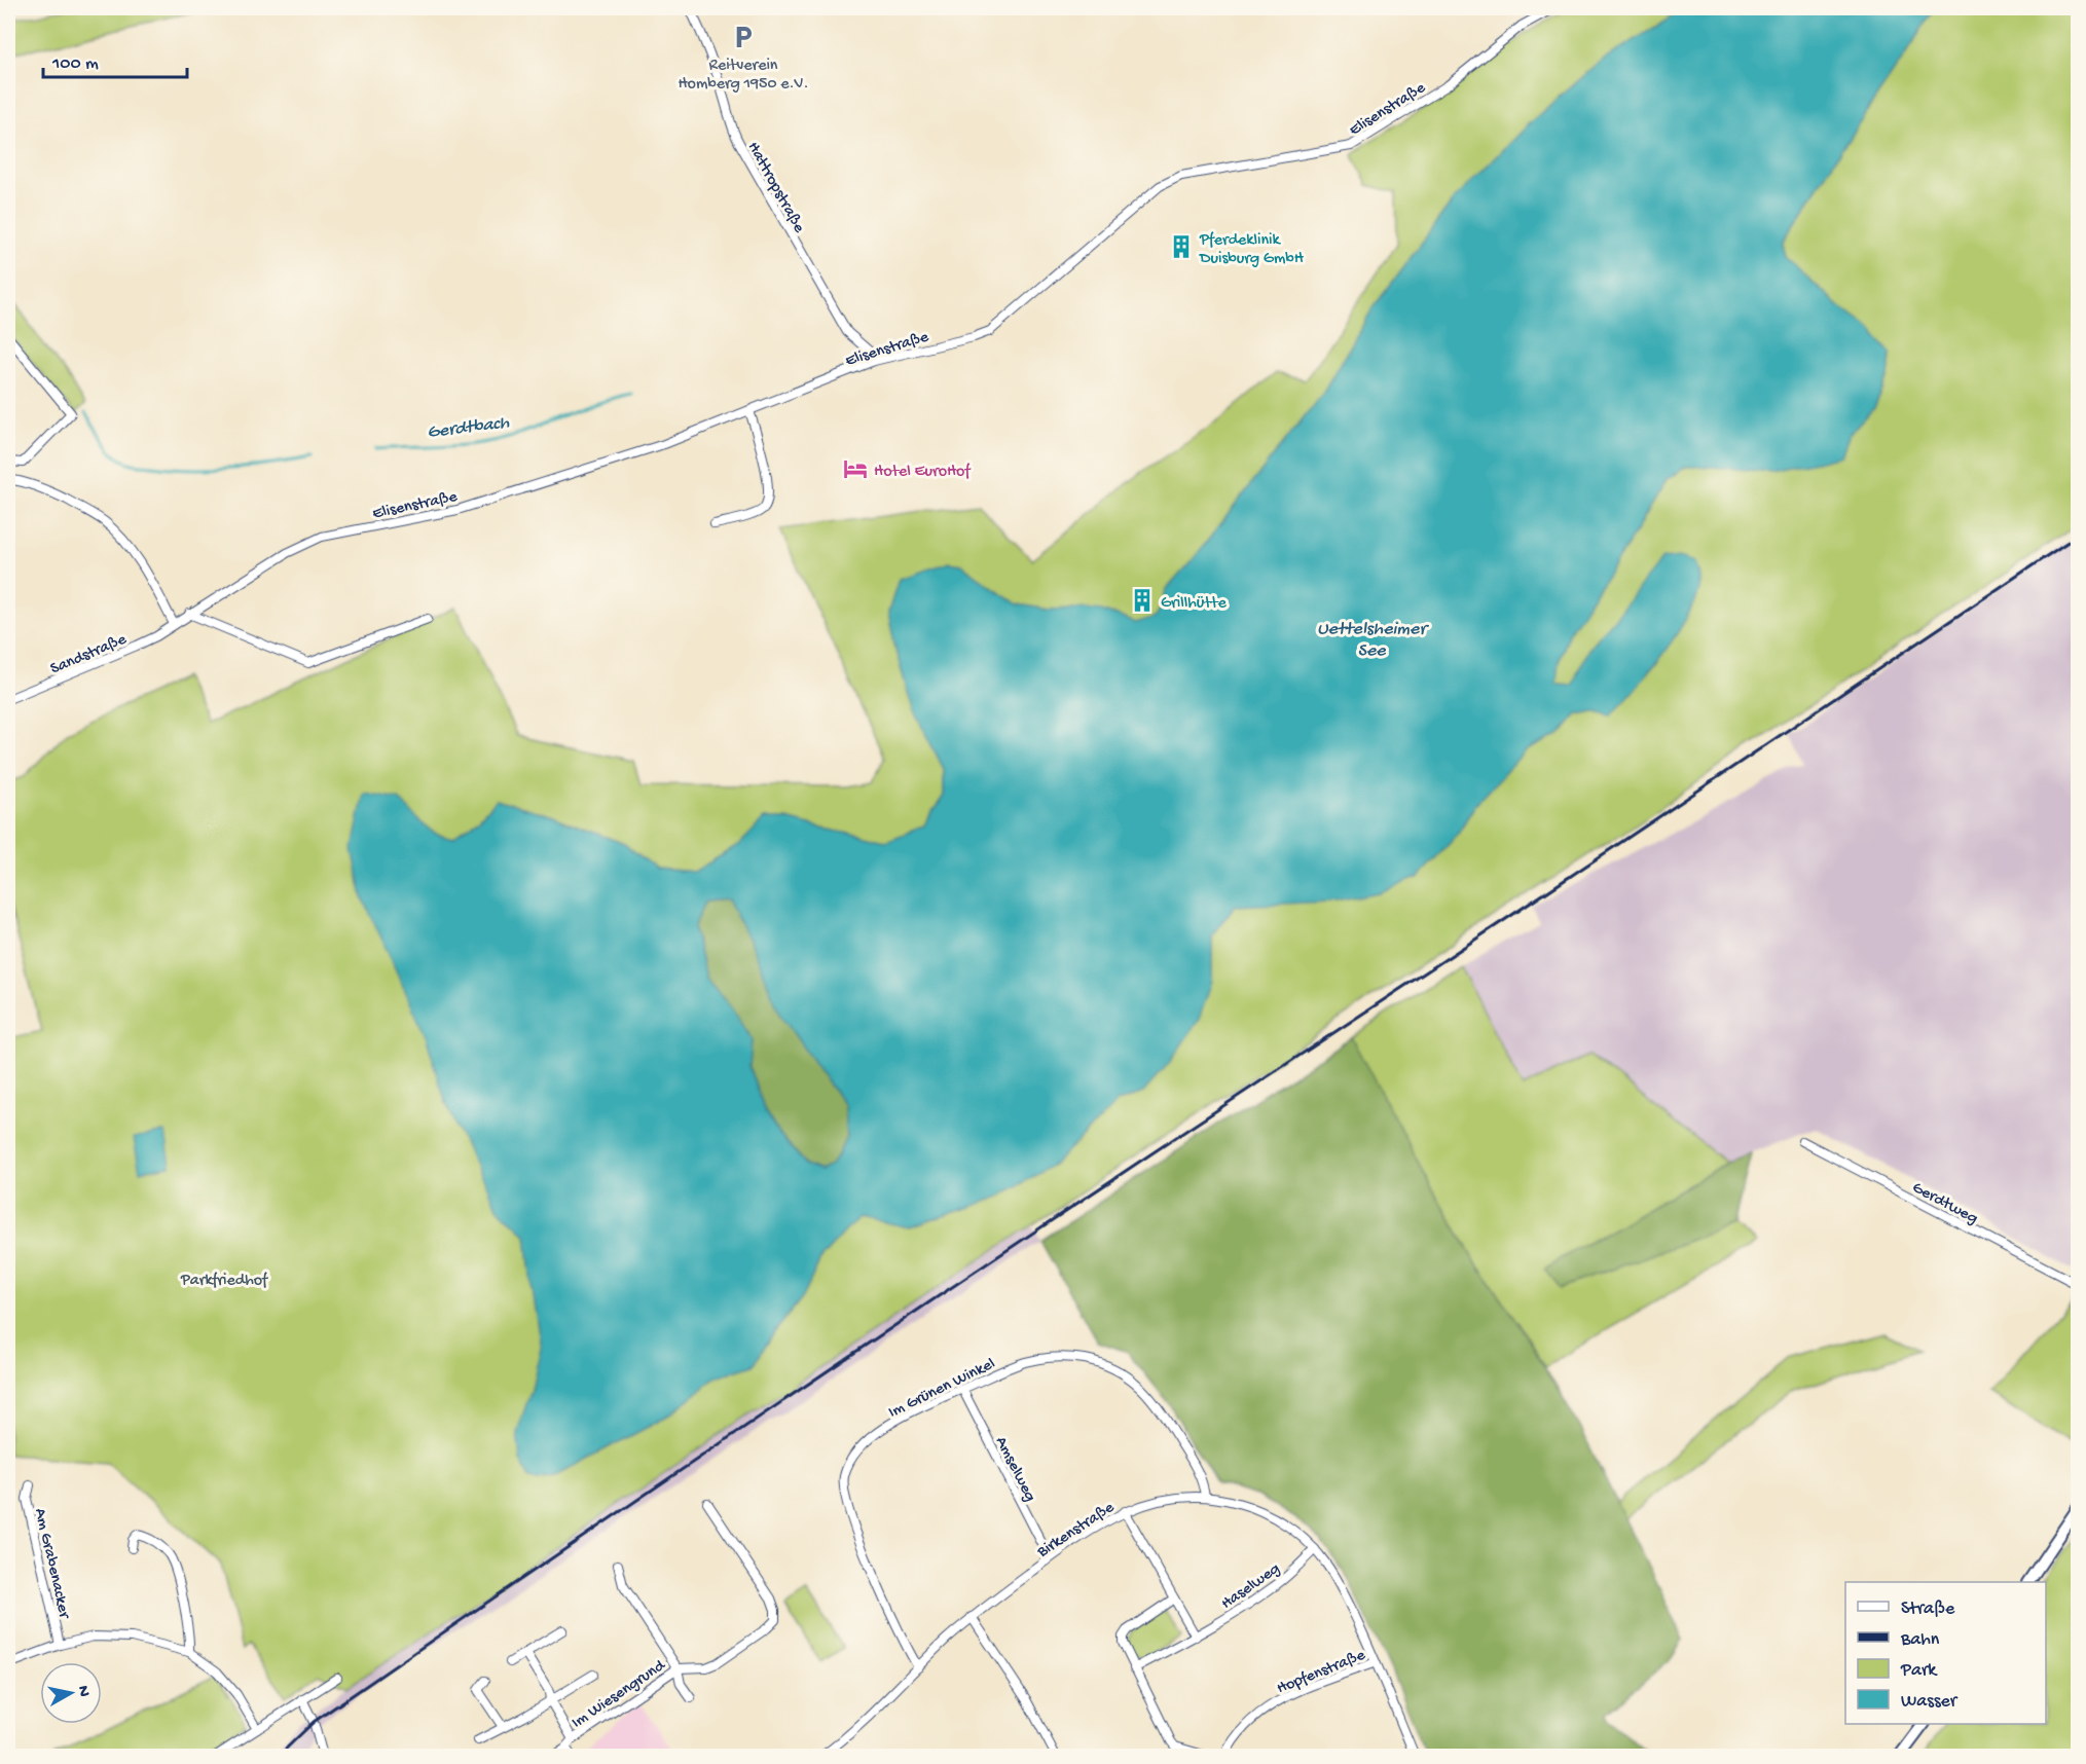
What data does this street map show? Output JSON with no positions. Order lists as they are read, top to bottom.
{
  "streets": {
    "street": [
      "Elisenstraße",
      "Hattropstraße",
      "Sandstraße",
      "Gerdtweg",
      "Im Grünen Winkel",
      "Amselweg",
      "Birkenstraße",
      "Am Grabenacker",
      "Haselweg",
      "Hopfenstraße",
      "Im Wiesengrund"
    ]
  },
  "crossings": [
    ["Elisenstraße", "Hattropstraße"],
    ["Elisenstraße", "Sandstraße"],
    ["Im Grünen Winkel", "Amselweg"],
    ["Im Grünen Winkel", "Birkenstraße"],
    ["Amselweg", "Birkenstraße"],
    ["Birkenstraße", "Haselweg"],
    ["Birkenstraße", "Hopfenstraße"]
  ],
  "water": ["Gerdtbach", "Uettelsheimer See"],
  "parks": ["Parkfriedhof"],
  "places": {
    "parking": ["Reitverein Homberg 1950 e.V."],
    "building": ["Pferdeklinik Duisburg GmbH", "Grillhütte"],
    "hotel": ["Hotel EuroHof"]
  },
  "legend": [
    "Straße",
    "Bahn",
    "Park",
    "Wasser"
  ],
  "scale_bar": "100 m",
  "north": "right"
}
